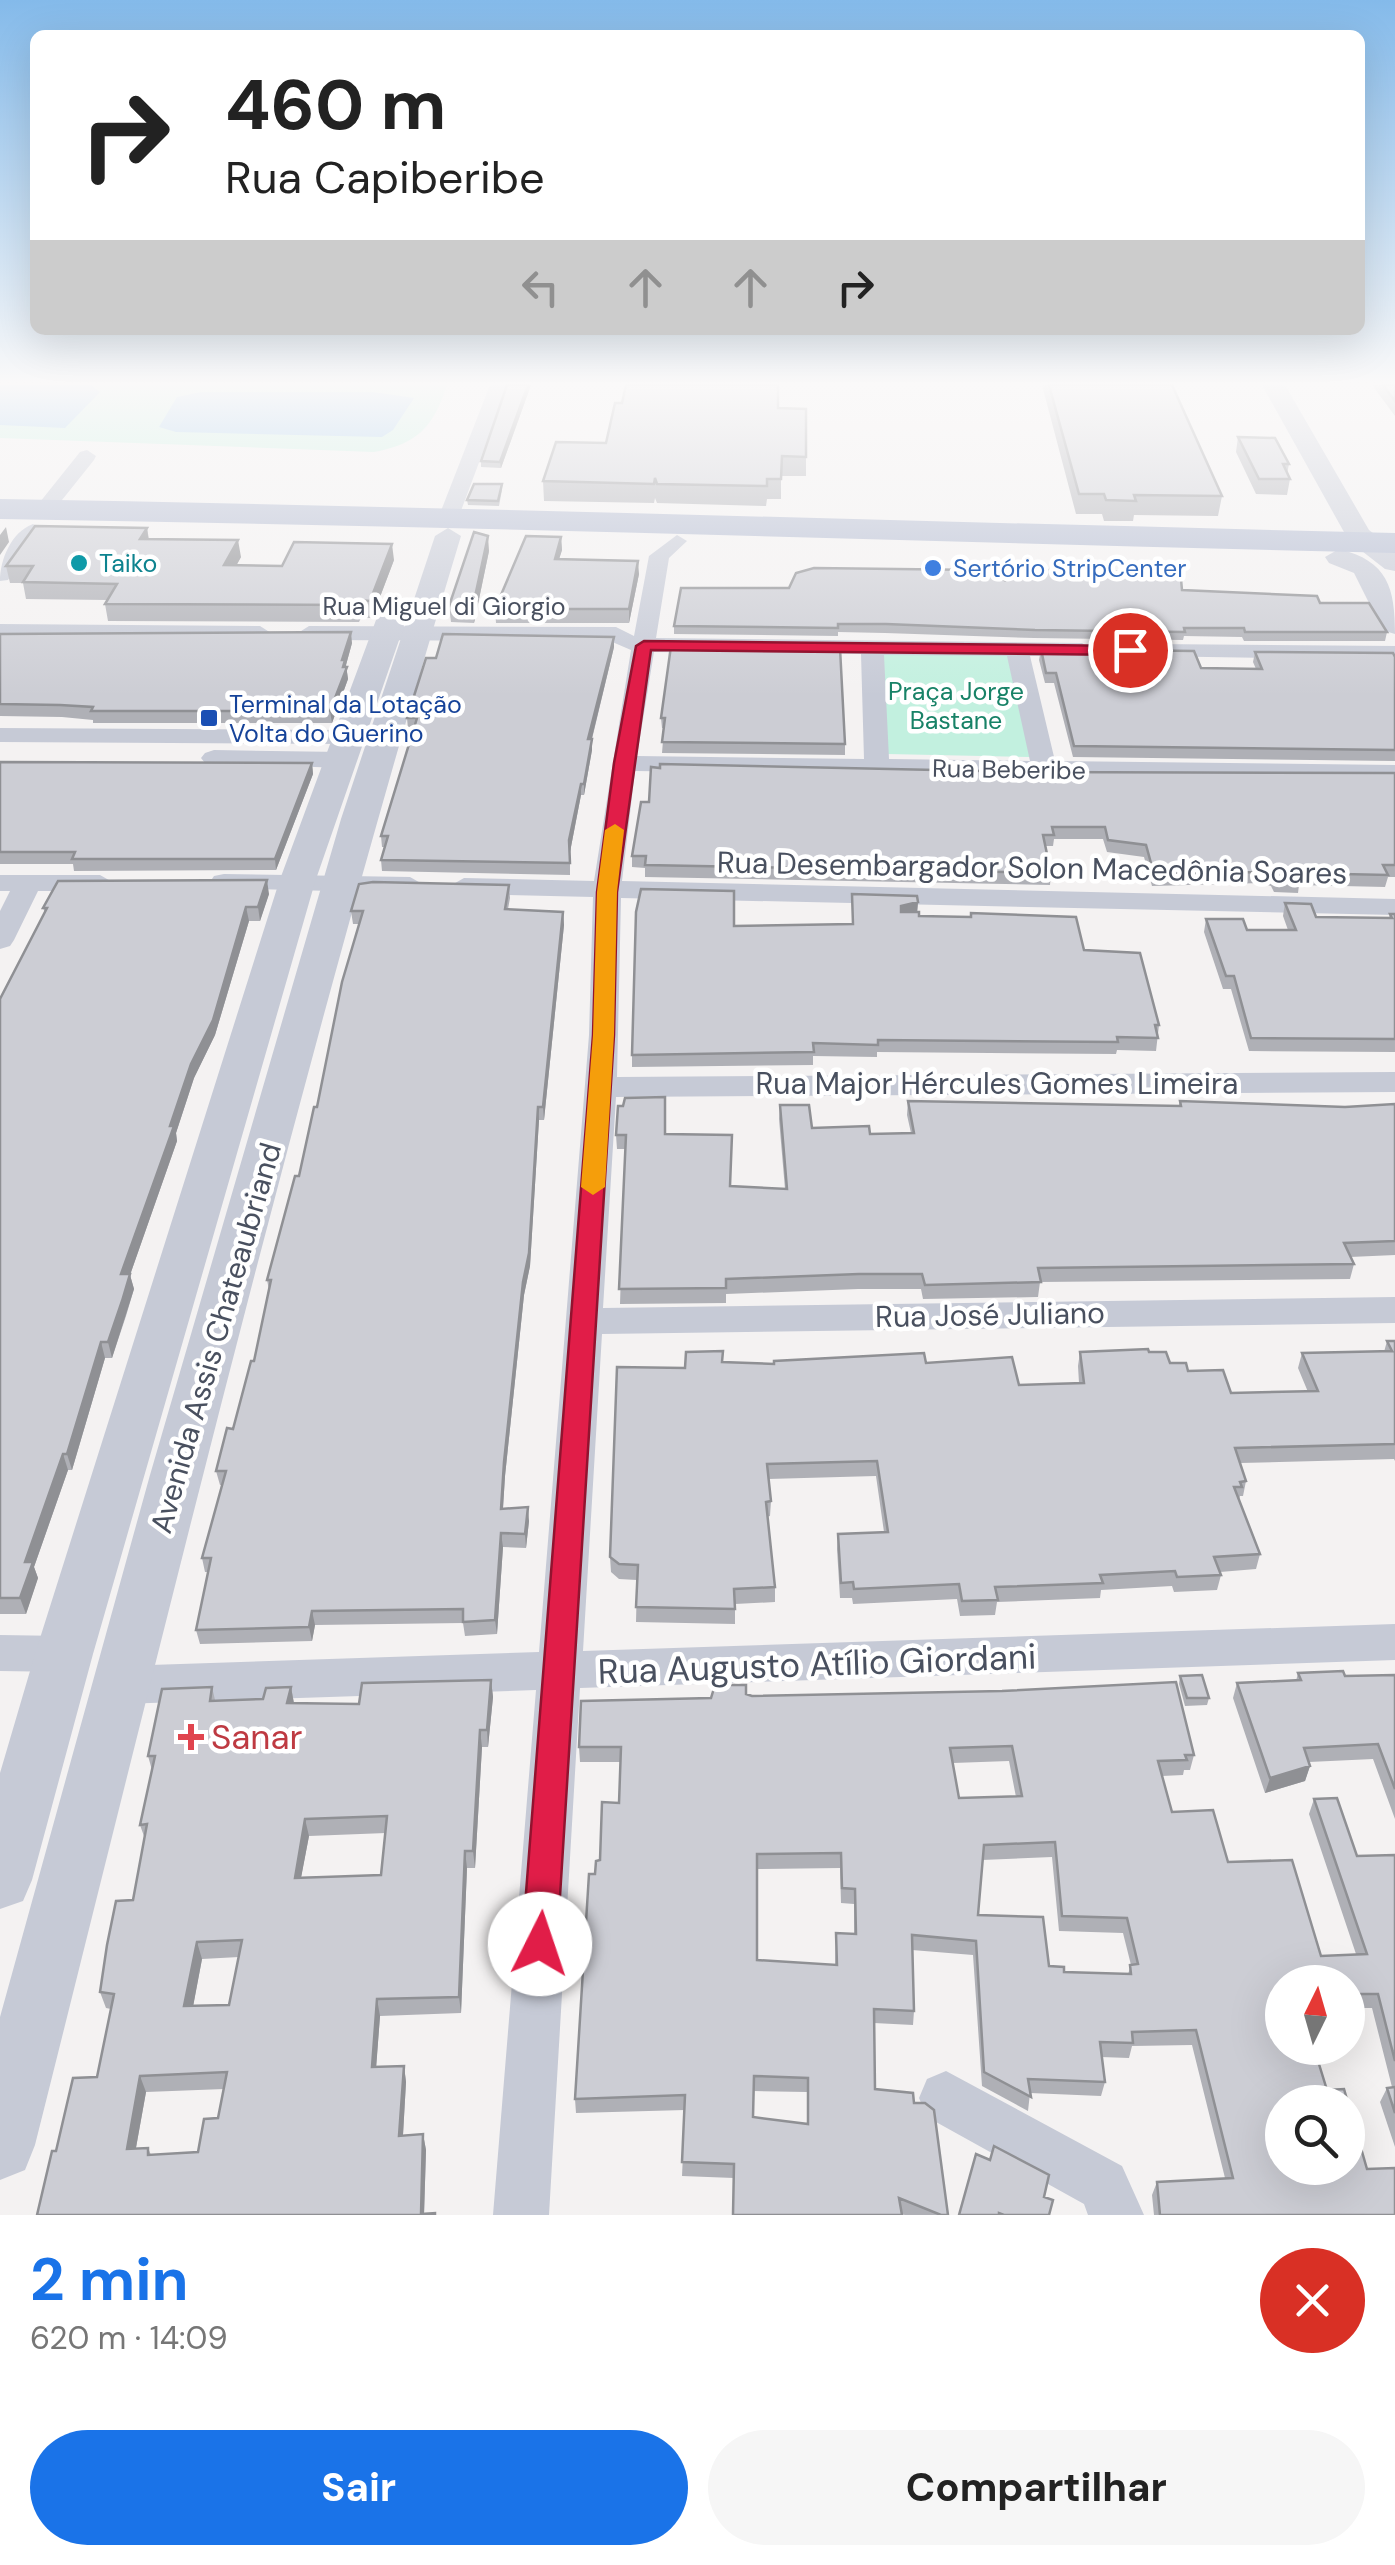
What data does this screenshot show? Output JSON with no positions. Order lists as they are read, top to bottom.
{
  "streets": {
    "street": [
      "Rua Miguel di Giorgio",
      "Rua Beberibe",
      "Rua Desembargador Solon Macedônia Soares",
      "Rua Major Hércules Gomes Limeira",
      "Rua José Juliano",
      "Avenida Assis Chateaubriand",
      "Rua Augusto Atílio Giordani"
    ]
  },
  "crossings": [
    ["Rua Miguel di Giorgio", "Avenida Assis Chateaubriand"],
    ["Rua Desembargador Solon Macedônia Soares", "Avenida Assis Chateaubriand"],
    ["Avenida Assis Chateaubriand", "Rua Augusto Atílio Giordani"]
  ],
  "parks": ["Praça Jorge Bastane"],
  "places": {
    "other": ["Taiko", "Sertório StripCenter"],
    "transit": ["Terminal da Lotação Volta do Guerino"],
    "health": ["Sanar"]
  },
  "north": "top",
  "page": {
    "turn": ["460 m", "Rua Capiberibe"],
    "heading": ["2 min", "620 m · 14:09"],
    "buttons": ["Sair", "Compartilhar"]
  }
}
